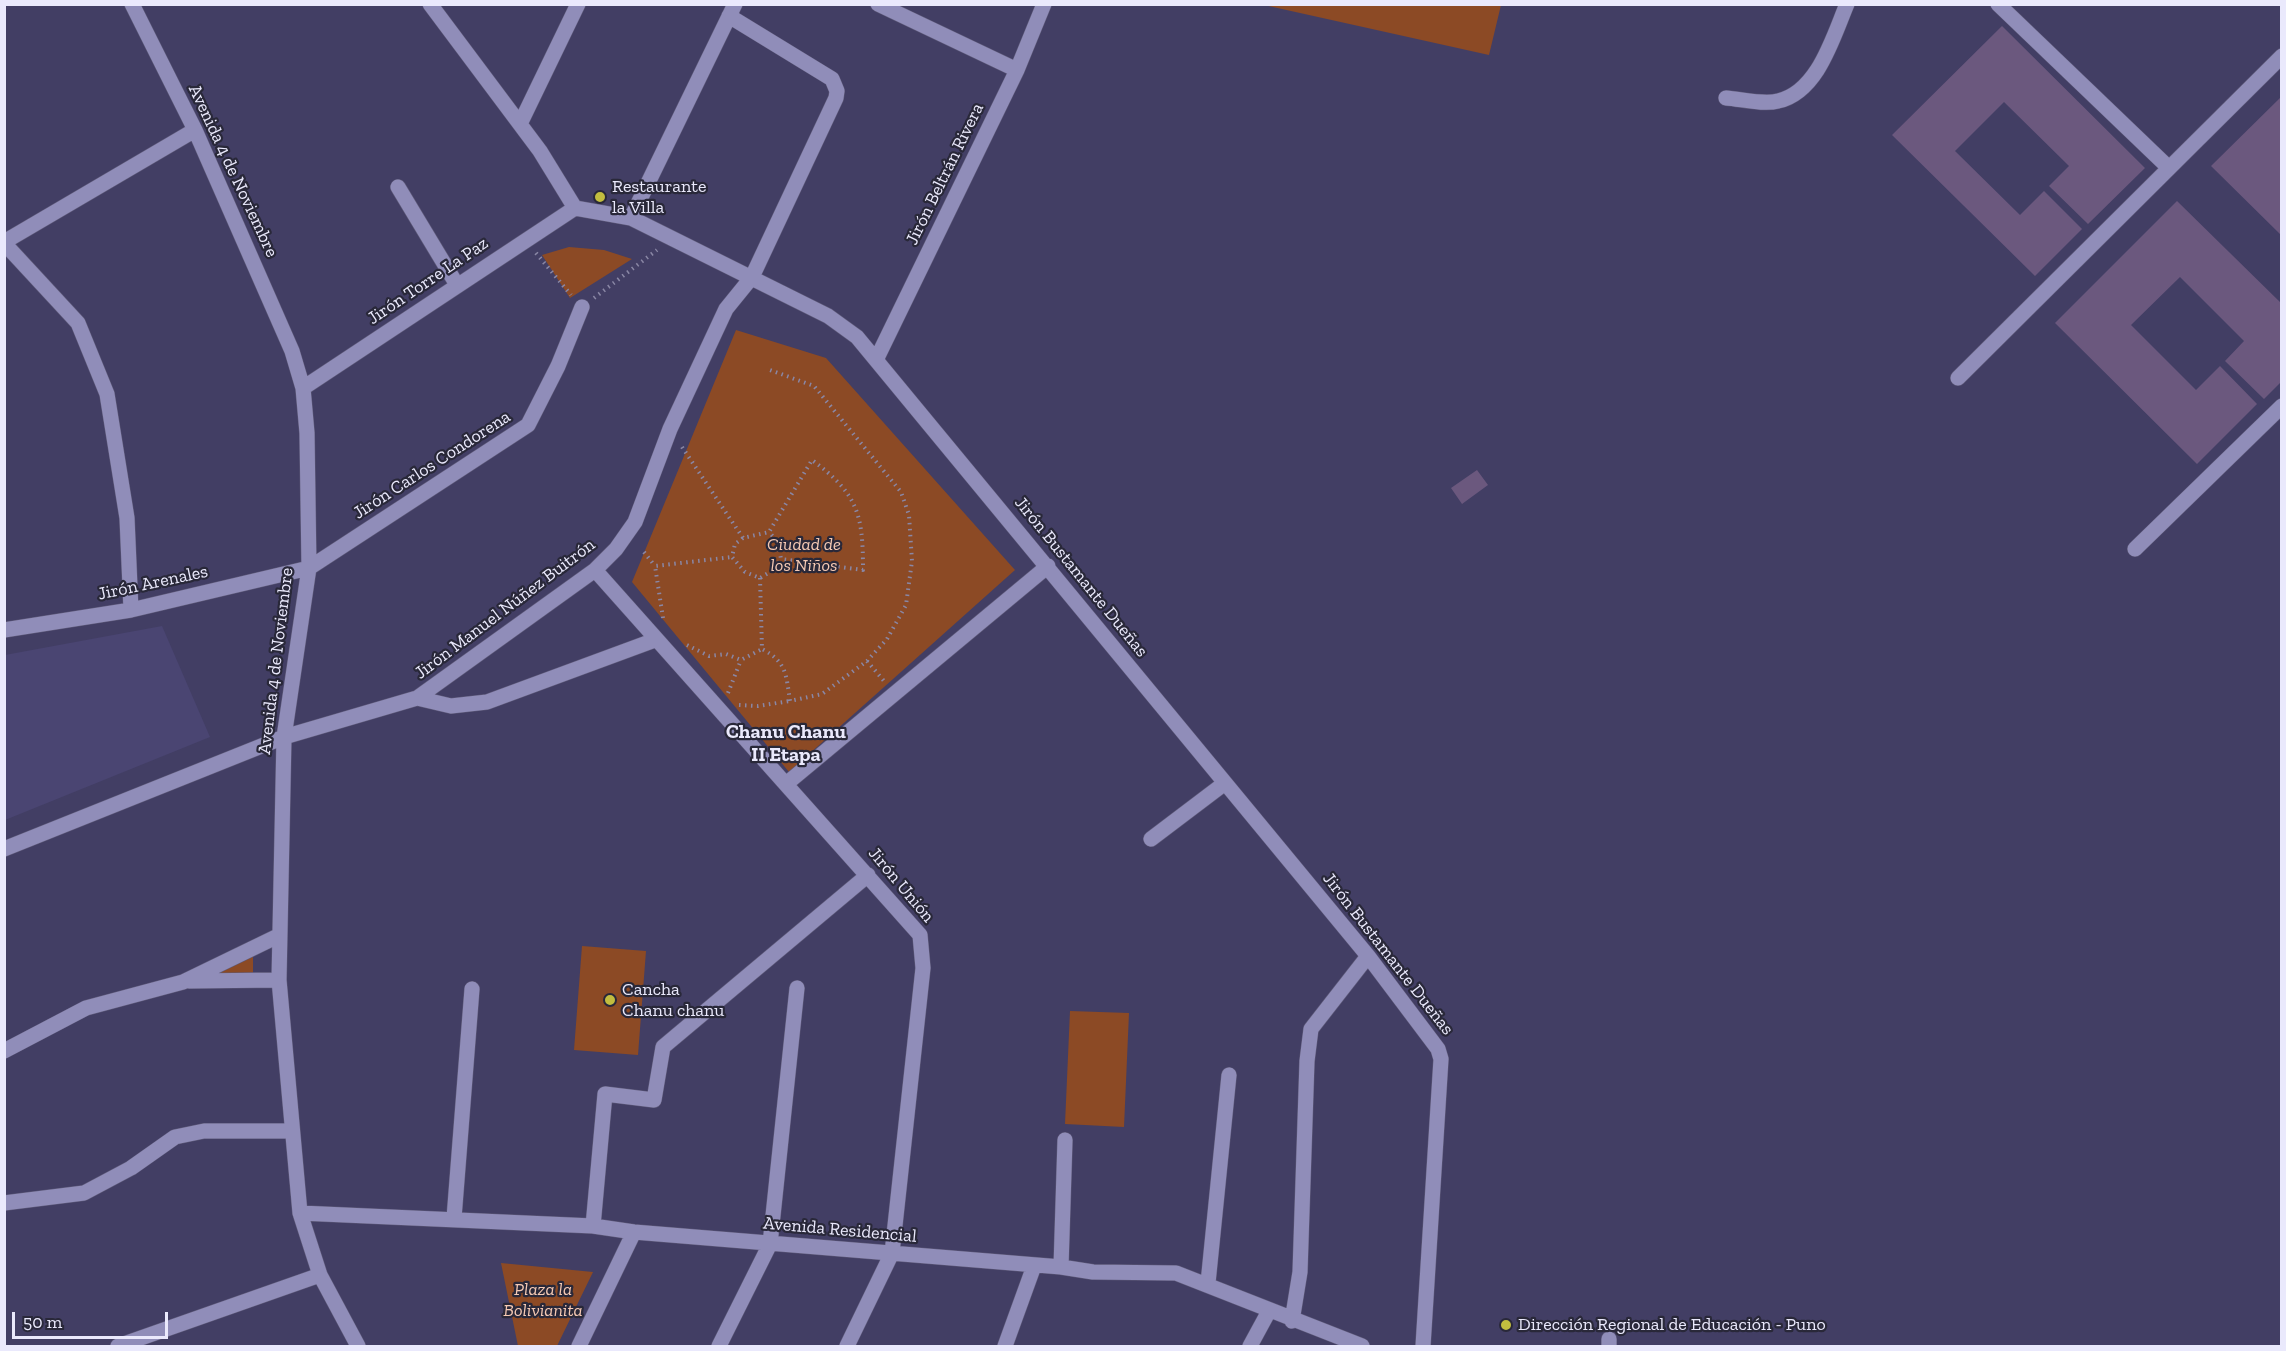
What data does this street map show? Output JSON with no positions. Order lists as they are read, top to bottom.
{
  "streets": {
    "street": [
      "Avenida 4 de Noviembre",
      "Jirón Beltrán Rivera",
      "Jirón Torre La Paz",
      "Jirón Carlos Condorena",
      "Jirón Bustamante Dueñas",
      "Jirón Arenales",
      "Jirón Manuel Núñez Buitrón",
      "Jirón Unión",
      "Avenida Residencial"
    ]
  },
  "crossings": [
    ["Avenida 4 de Noviembre", "Jirón Torre La Paz"],
    ["Avenida 4 de Noviembre", "Jirón Carlos Condorena"],
    ["Avenida 4 de Noviembre", "Jirón Arenales"],
    ["Avenida 4 de Noviembre", "Jirón Manuel Núñez Buitrón"],
    ["Avenida 4 de Noviembre", "Avenida Residencial"],
    ["Jirón Beltrán Rivera", "Jirón Bustamante Dueñas"],
    ["Jirón Torre La Paz", "Jirón Bustamante Dueñas"],
    ["Jirón Carlos Condorena", "Jirón Arenales"],
    ["Jirón Bustamante Dueñas", "Jirón Manuel Núñez Buitrón"],
    ["Jirón Manuel Núñez Buitrón", "Jirón Unión"],
    ["Jirón Unión", "Avenida Residencial"]
  ],
  "districts": ["Chanu Chanu II Etapa"],
  "parks": ["Ciudad de los Niños", "Plaza la Bolivianita"],
  "places": ["Restaurante la Villa", "Cancha Chanu chanu", "Dirección Regional de Educación - Puno"],
  "scale_bar": "50 m"
}
